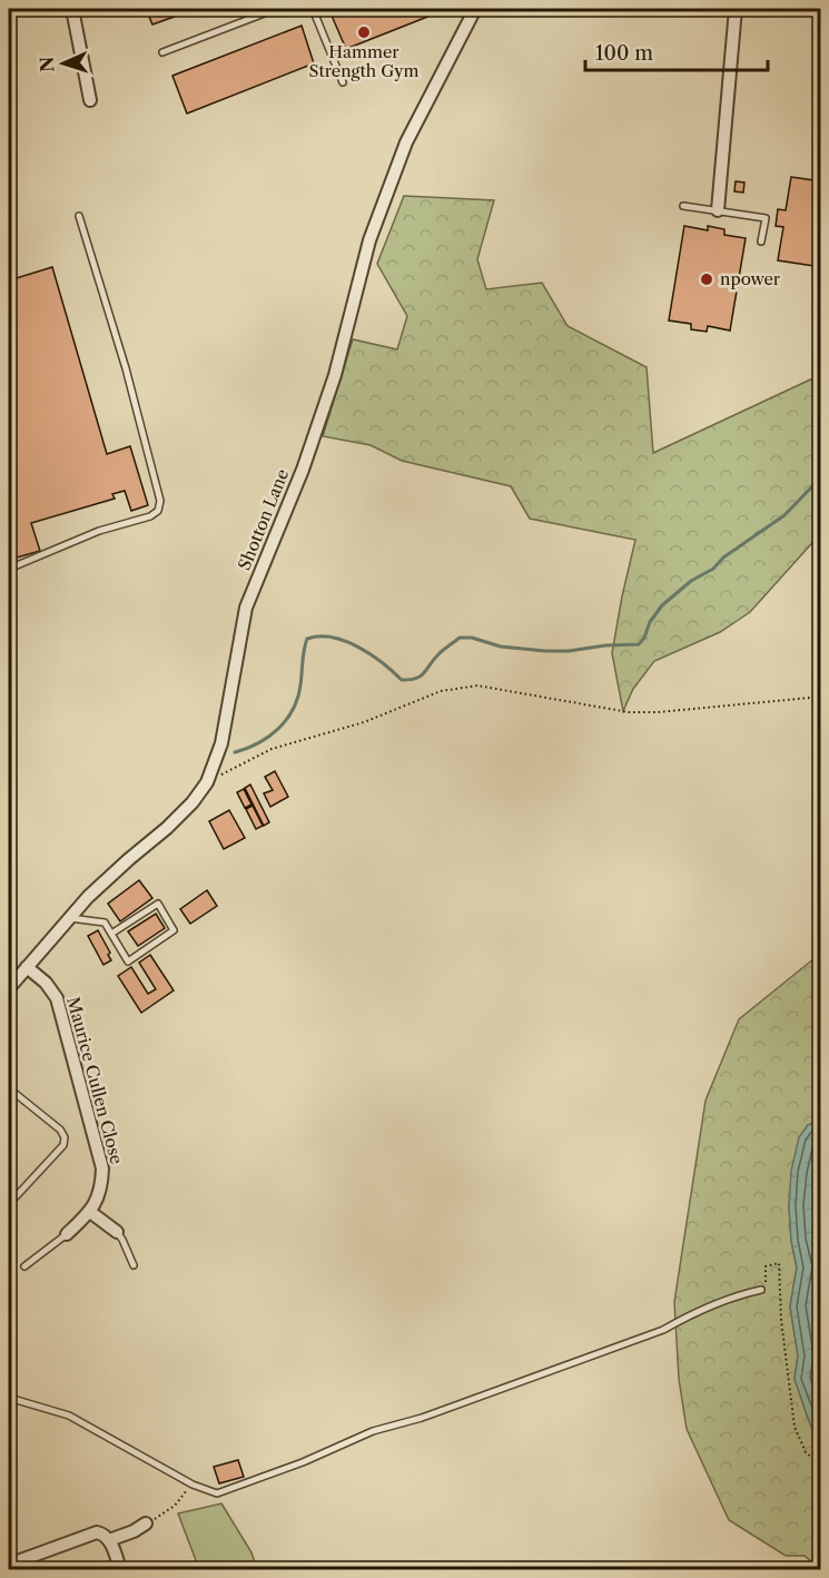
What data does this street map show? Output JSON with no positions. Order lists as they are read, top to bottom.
{
  "streets": {
    "street": ["Shotton Lane", "Maurice Cullen Close"]
  },
  "crossings": [
    ["Shotton Lane", "Maurice Cullen Close"]
  ],
  "places": ["Hammer Strength Gym", "npower"],
  "scale_bar": "100 m",
  "north": "left"
}
